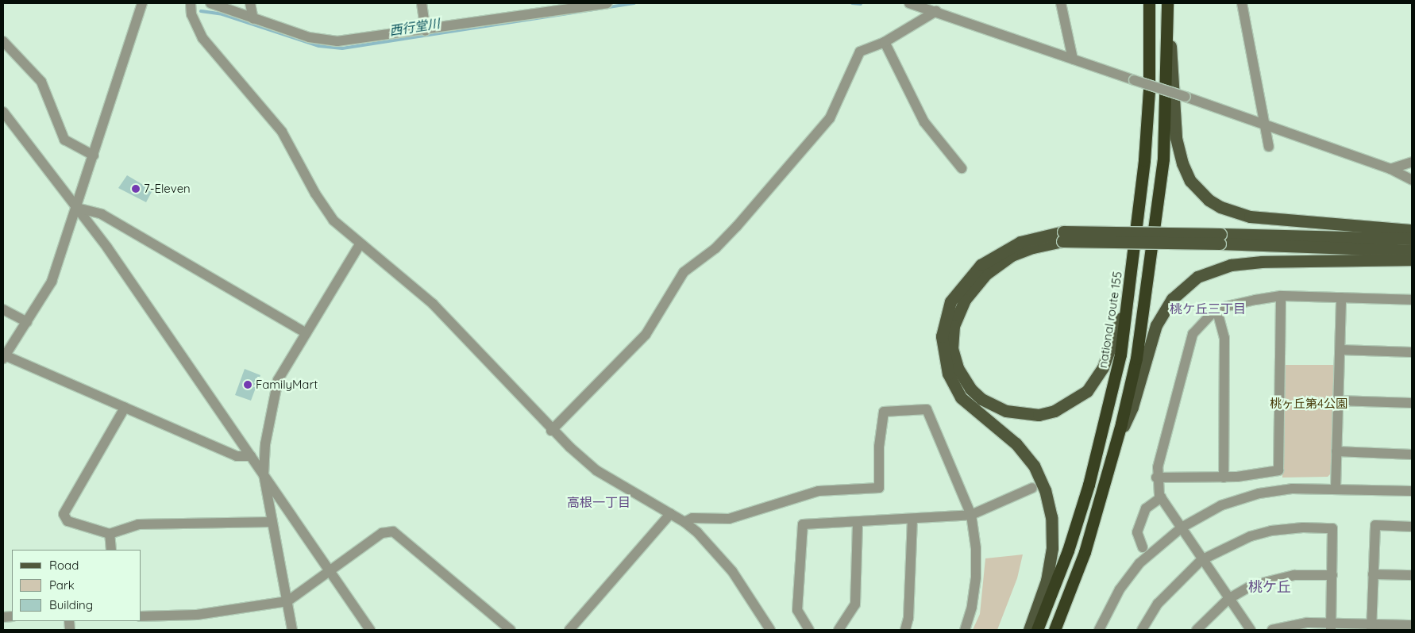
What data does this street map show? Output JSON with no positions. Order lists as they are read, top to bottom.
{
  "streets": {
    "highway": ["national route 155"]
  },
  "districts": ["桃ケ丘三丁目", "高根一丁目", "桃ケ丘"],
  "water": ["西行堂川"],
  "parks": ["桃ヶ丘第4公園"],
  "places": ["7-Eleven", "FamilyMart"],
  "legend": ["Road", "Park", "Building"]
}
